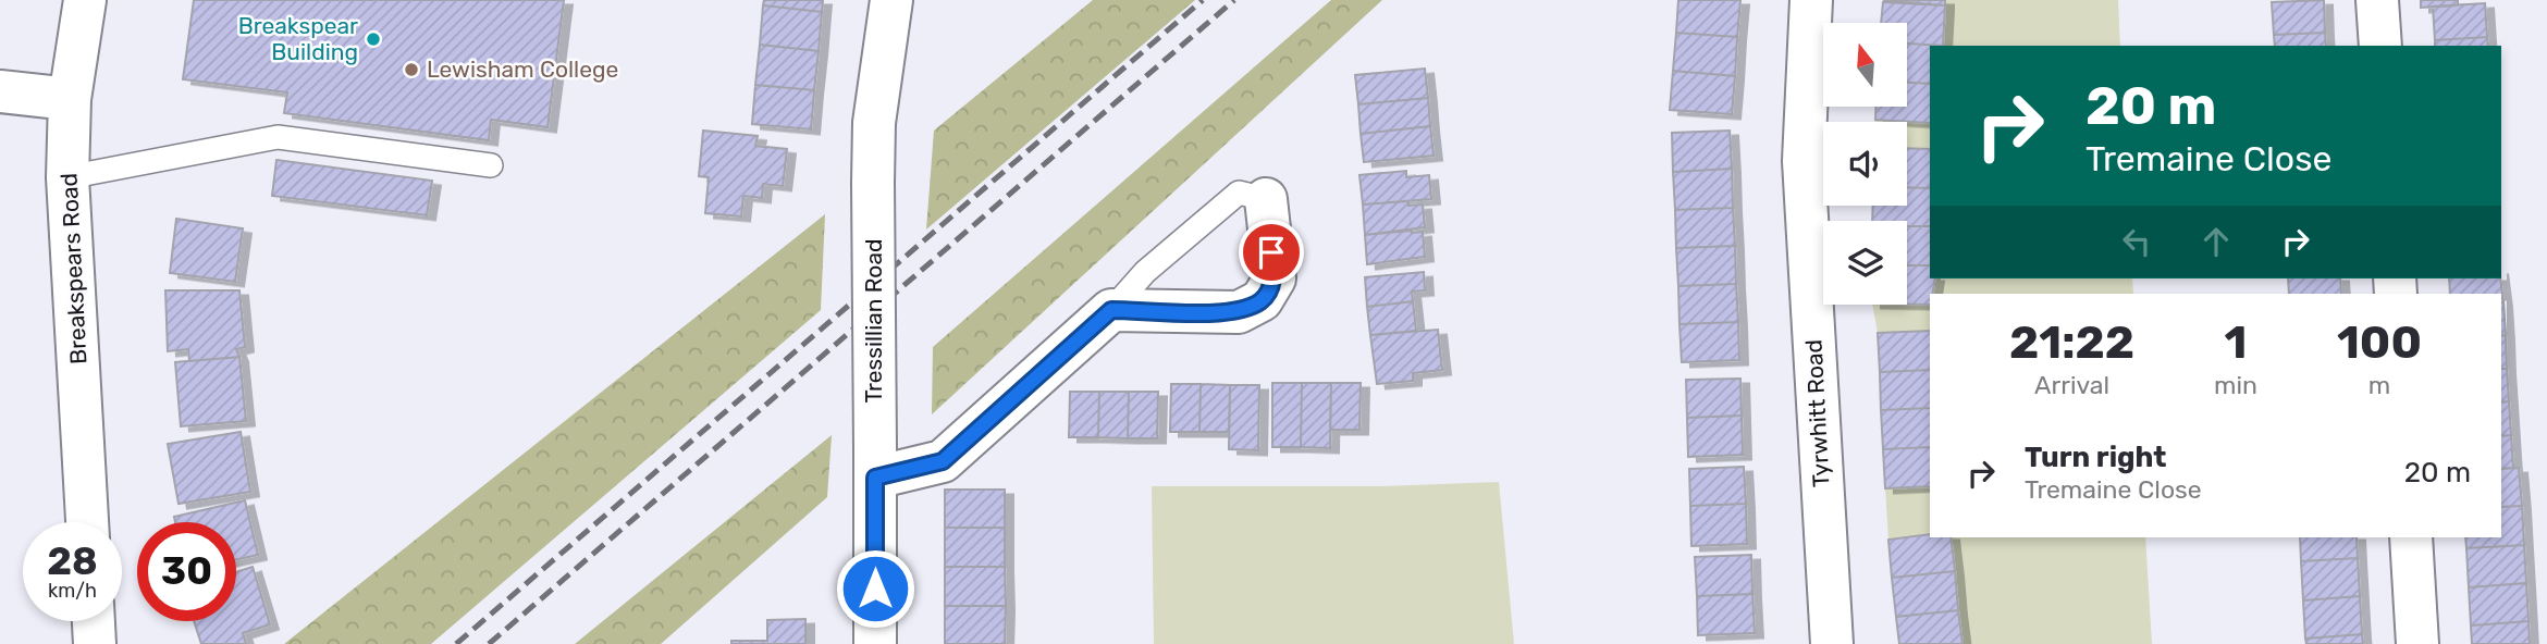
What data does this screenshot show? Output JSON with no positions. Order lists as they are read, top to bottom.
{
  "streets": {
    "street": ["Breakspears Road", "Tressillian Road", "Tyrwhitt Road"]
  },
  "places": ["Breakspear Building", "Lewisham College"],
  "north": "top",
  "page": {
    "turn": ["20 m", "Tremaine Close"],
    "eta": [
      "21:22",
      "Arrival",
      "1",
      "min",
      "100",
      "m"
    ],
    "list": [
      {
        "name": "Turn right",
        "note": "Tremaine Close",
        "value": "20 m"
      }
    ],
    "speed": "28 km/h",
    "limit": "30"
  }
}
